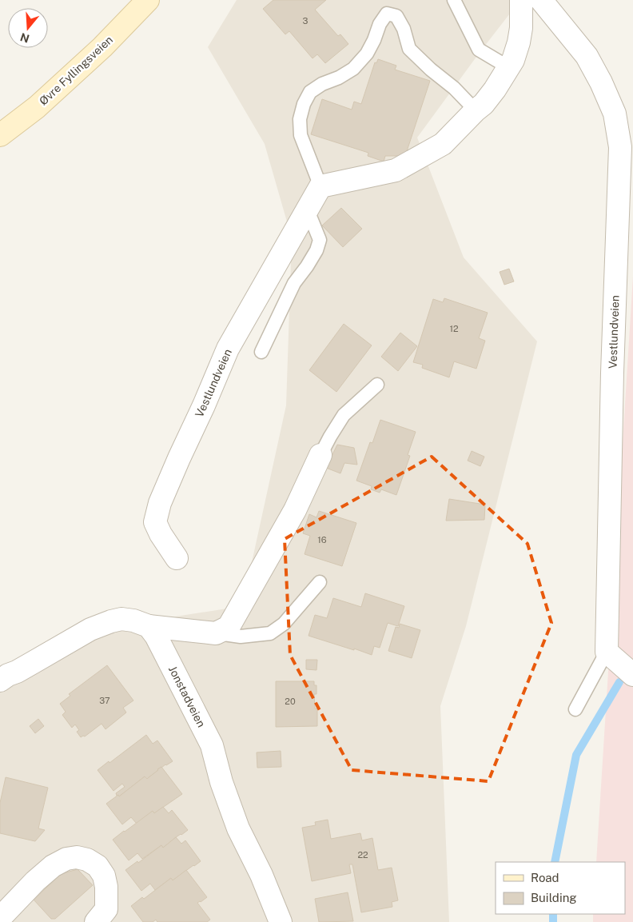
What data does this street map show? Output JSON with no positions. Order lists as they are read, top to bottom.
{
  "streets": {
    "main road": ["Øvre Fyllingsveien"],
    "street": ["Vestlundveien", "Jonstadveien"]
  },
  "house_numbers": [
    "3",
    "12",
    "16",
    "37",
    "20",
    "22"
  ],
  "legend": ["Road", "Building"],
  "north": "bottom"
}
